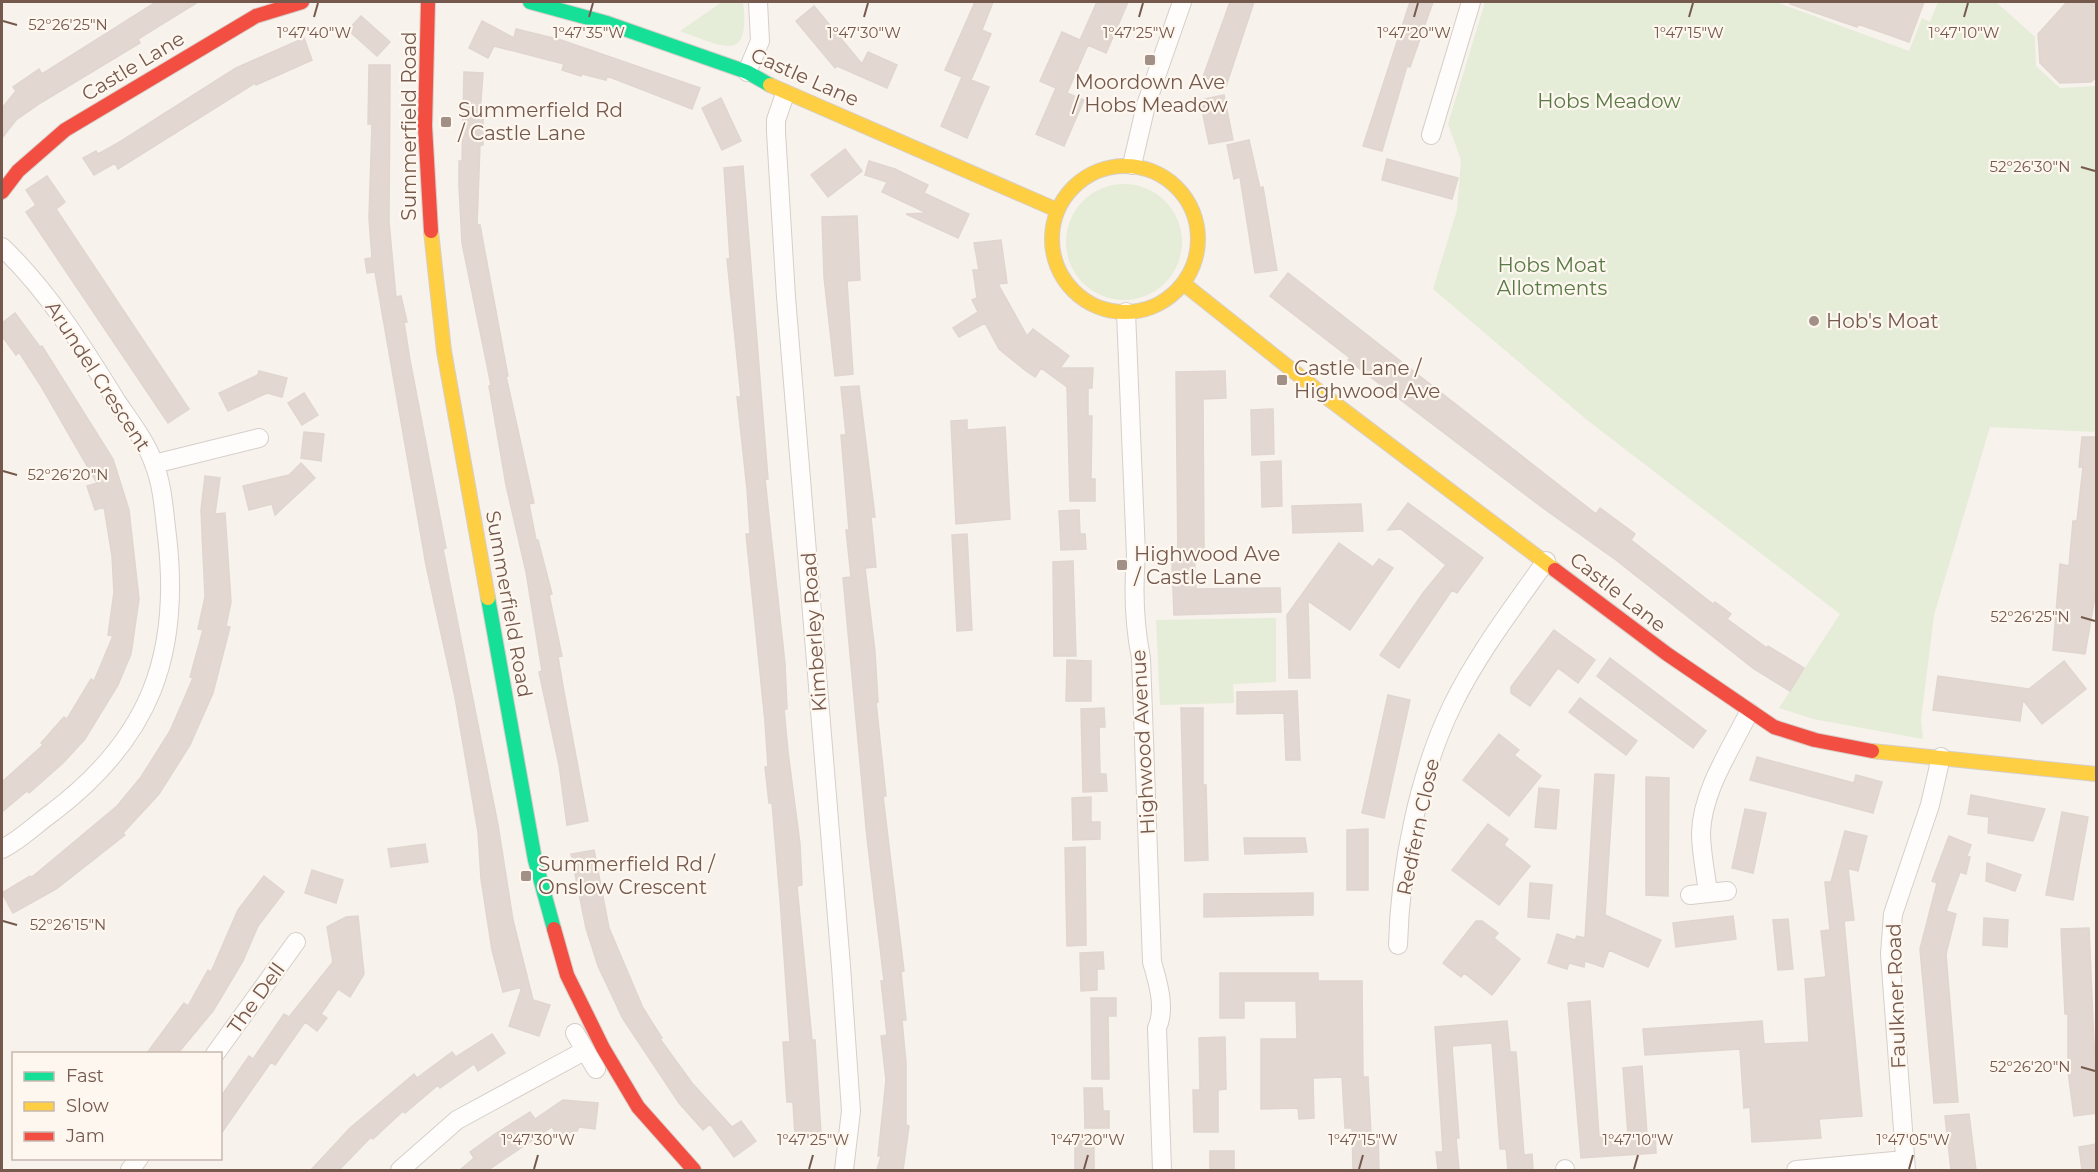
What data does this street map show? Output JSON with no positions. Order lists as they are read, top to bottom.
{
  "streets": {
    "street": [
      "Castle Lane",
      "Summerfield Road",
      "Arundel Crescent",
      "Kimberley Road",
      "Highwood Avenue",
      "Redfern Close",
      "Faulkner Road",
      "The Dell"
    ]
  },
  "crossings": [
    ["Castle Lane", "Kimberley Road"],
    ["Castle Lane", "Highwood Avenue"],
    ["Castle Lane", "Redfern Close"],
    ["Castle Lane", "Faulkner Road"]
  ],
  "parks": ["Hobs Meadow", "Hobs Moat Allotments"],
  "places": {
    "transit": [
      "Moordown Ave / Hobs Meadow",
      "Summerfield Rd / Castle Lane",
      "Castle Lane / Highwood Ave",
      "Highwood Ave / Castle Lane",
      "Summerfield Rd / Onslow Crescent"
    ],
    "other": ["Hob's Moat"]
  },
  "legend": ["Fast", "Slow", "Jam"],
  "coordinates": [
    "52°26'25\"N",
    "1°47'40\"W",
    "1°47'35\"W",
    "1°47'30\"W",
    "1°47'25\"W",
    "1°47'20\"W",
    "1°47'15\"W",
    "1°47'10\"W",
    "52°26'30\"N",
    "52°26'20\"N",
    "52°26'15\"N",
    "1°47'05\"W"
  ]
}
